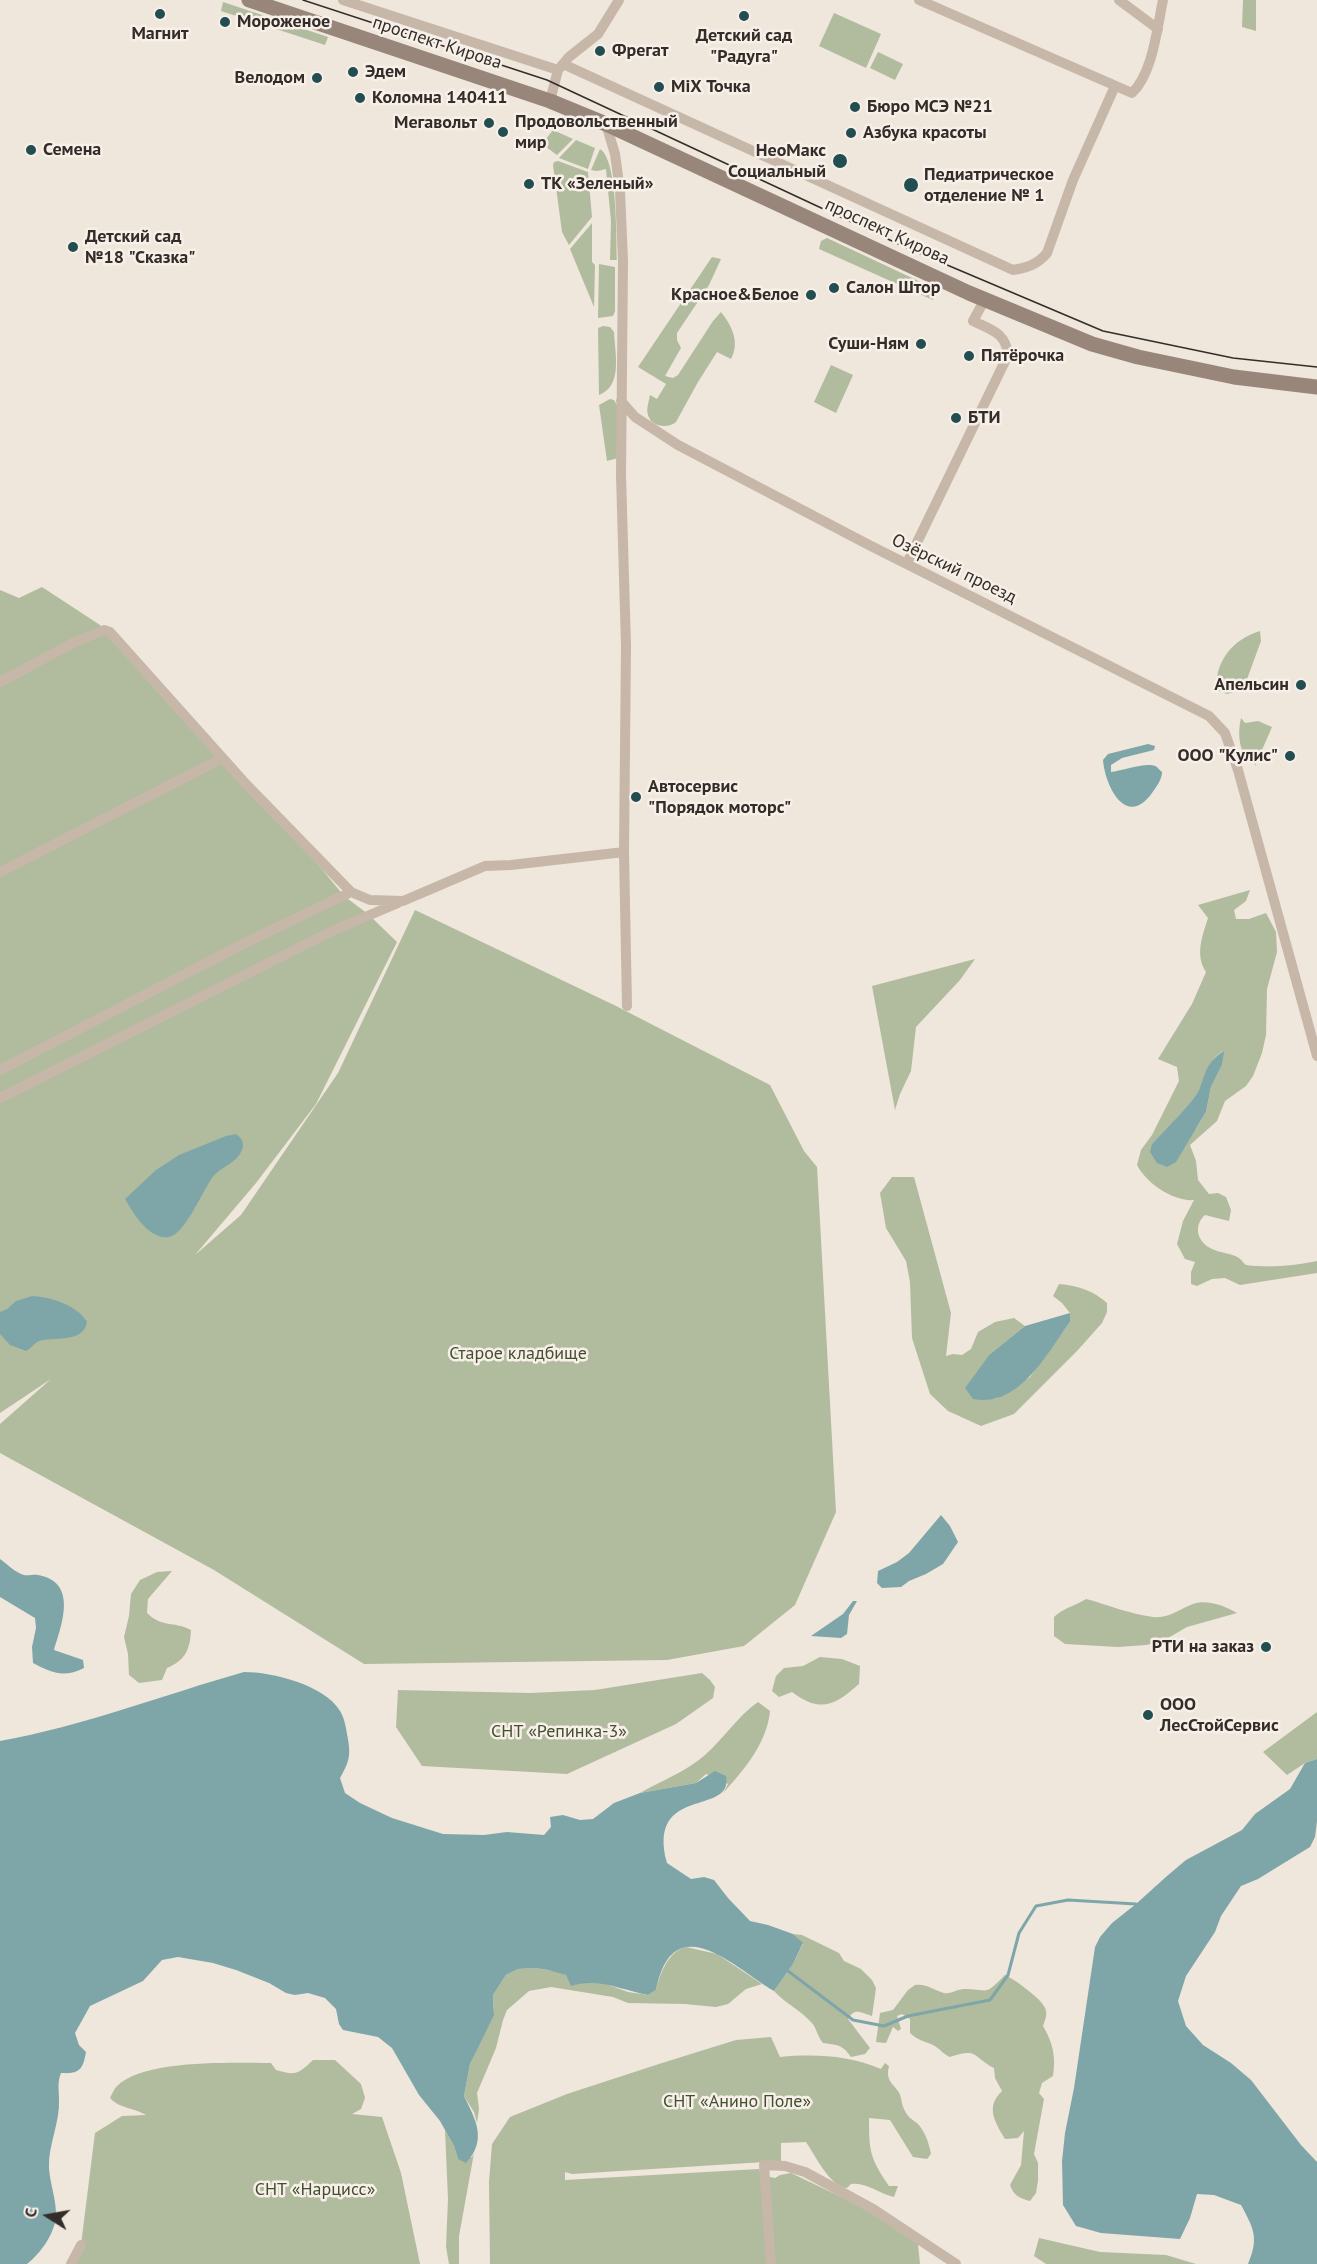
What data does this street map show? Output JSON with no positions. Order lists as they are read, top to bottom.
{
  "streets": {
    "main road": ["проспект Кирова"],
    "street": ["Озёрский проезд"]
  },
  "parks": [
    "Старое кладбище",
    "СНТ «Репинка-3»",
    "СНТ «Анино Поле»",
    "СНТ «Нарцисс»"
  ],
  "places": [
    "Магнит",
    "Детский сад \"Радуга\"",
    "Мороженое",
    "Фрегат",
    "Эдем",
    "Велодом",
    "MiX Точка",
    "Коломна 140411",
    "Бюро МСЭ №21",
    "Мегавольт",
    "Продовольственный мир",
    "Азбука красоты",
    "Семена",
    "НеоМакс Социальный",
    "ТК «Зеленый»",
    "Педиатрическое отделение № 1",
    "Детский сад №18 \"Сказка\"",
    "Салон Штор",
    "Красное&Белое",
    "Суши-Ням",
    "Пятёрочка",
    "БТИ",
    "Апельсин",
    "ООО \"Кулис\"",
    "Автосервис \"Порядок моторс\"",
    "РТИ на заказ",
    "ООО ЛесСтойСервис"
  ],
  "north": "left"
}
